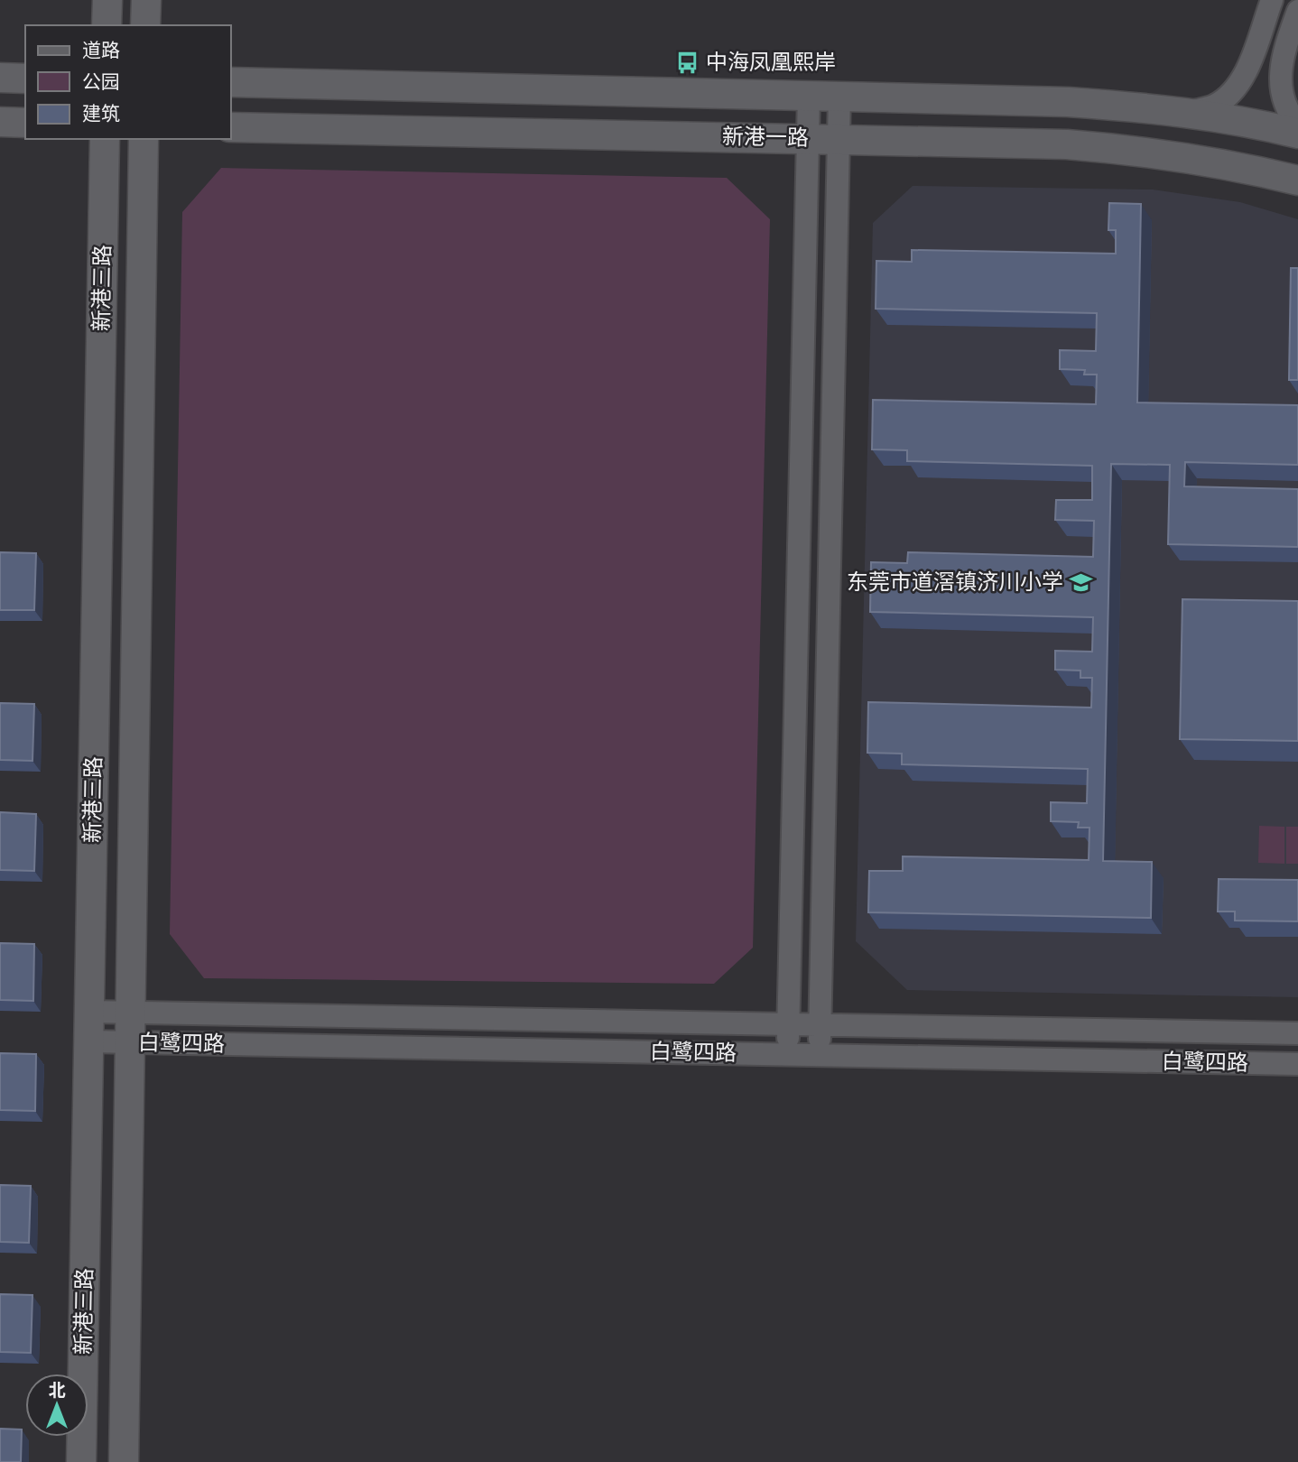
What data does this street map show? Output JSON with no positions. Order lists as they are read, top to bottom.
{
  "streets": {
    "street": ["新港一路", "新港三路", "白鹭四路"]
  },
  "crossings": [
    ["新港三路", "白鹭四路"]
  ],
  "places": {
    "bus stop": ["中海凤凰熙岸"],
    "school or university": ["东莞市道滘镇济川小学"]
  },
  "legend": ["道路", "公园", "建筑"],
  "north": "top"
}
